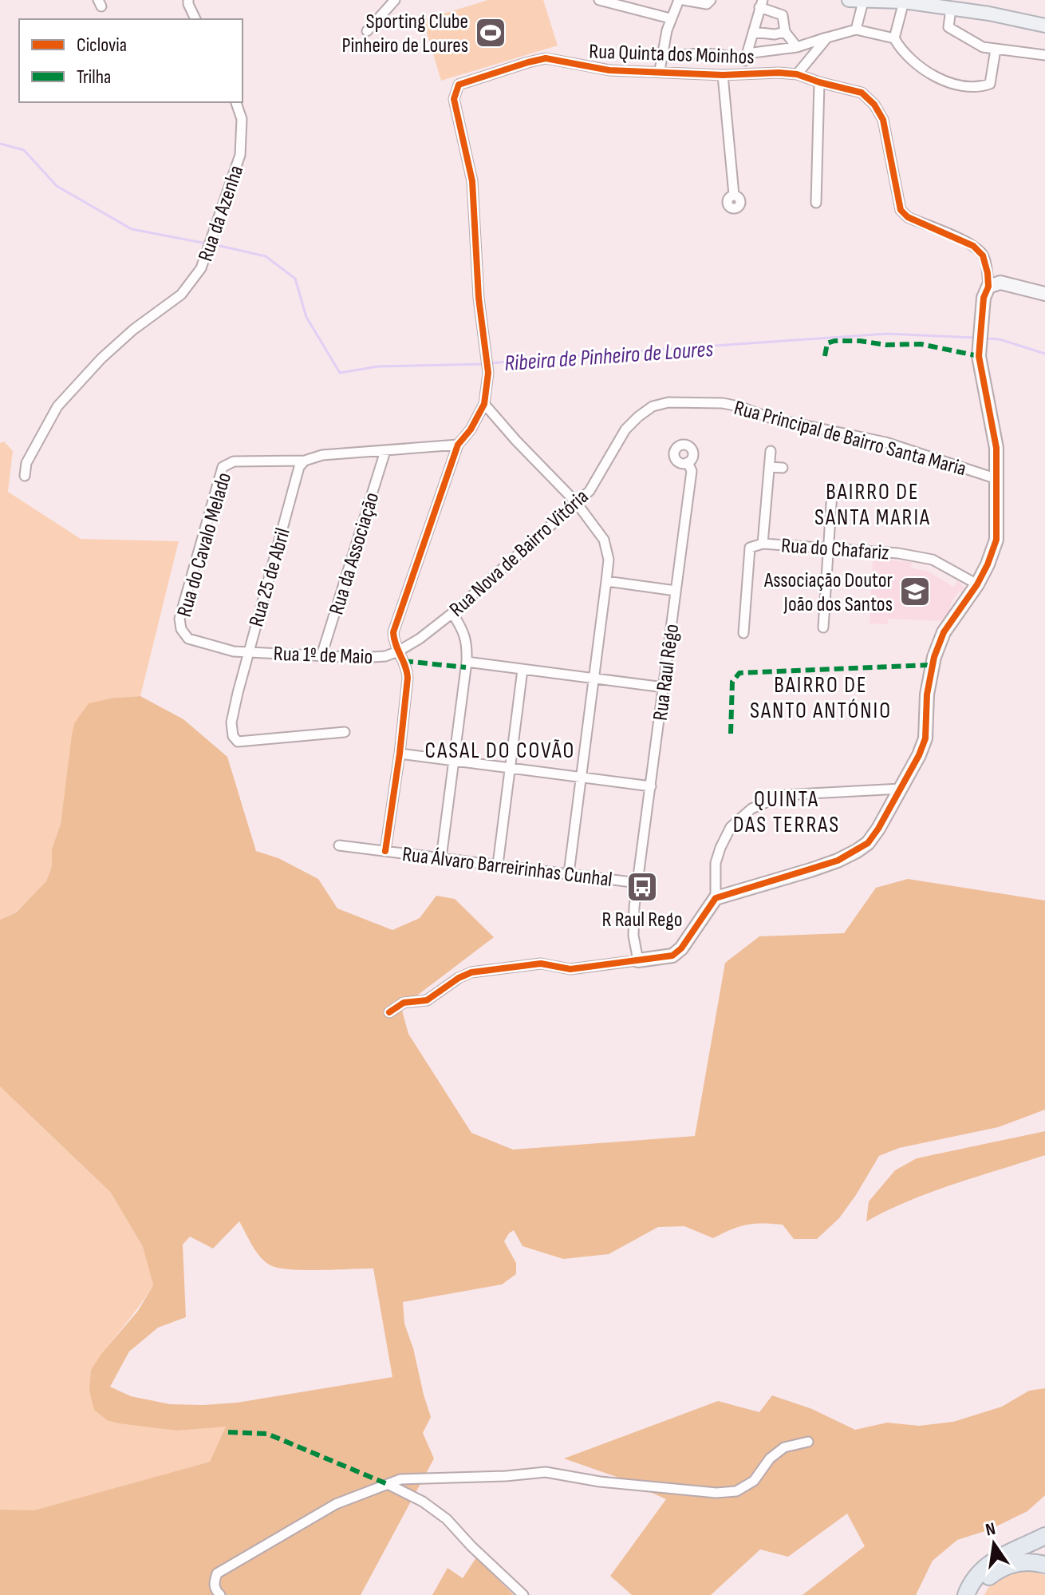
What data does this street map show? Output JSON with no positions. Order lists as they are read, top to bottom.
{
  "streets": {
    "street": [
      "Rua Quinta dos Moinhos",
      "Rua da Azenha",
      "Rua Principal de Bairro Santa Maria",
      "Rua do Cavalo Melado",
      "Rua do Chafariz",
      "Rua Nova de Bairro Vitória",
      "Rua da Associação",
      "Rua 25 de Abril",
      "Rua 1º de Maio",
      "Rua Raul Rêgo",
      "Rua Álvaro Barreirinhas Cunhal"
    ]
  },
  "crossings": [
    ["Rua Principal de Bairro Santa Maria", "Rua Nova de Bairro Vitória"],
    ["Rua do Cavalo Melado", "Rua 25 de Abril"],
    ["Rua do Cavalo Melado", "Rua 1º de Maio"],
    ["Rua Nova de Bairro Vitória", "Rua 1º de Maio"],
    ["Rua da Associação", "Rua 1º de Maio"],
    ["Rua 25 de Abril", "Rua 1º de Maio"],
    ["Rua Raul Rêgo", "Rua Álvaro Barreirinhas Cunhal"]
  ],
  "districts": [
    "BAIRRO DE SANTA MARIA",
    "BAIRRO DE SANTO ANTÓNIO",
    "CASAL DO COVÃO",
    "QUINTA DAS TERRAS"
  ],
  "water": ["Ribeira de Pinheiro de Loures"],
  "places": {
    "sports": ["Sporting Clube Pinheiro de Loures"],
    "school or university": ["Associação Doutor João dos Santos"],
    "bus stop": ["R Raul Rego"]
  },
  "legend": ["Ciclovia", "Trilha"],
  "north": "top"
}
